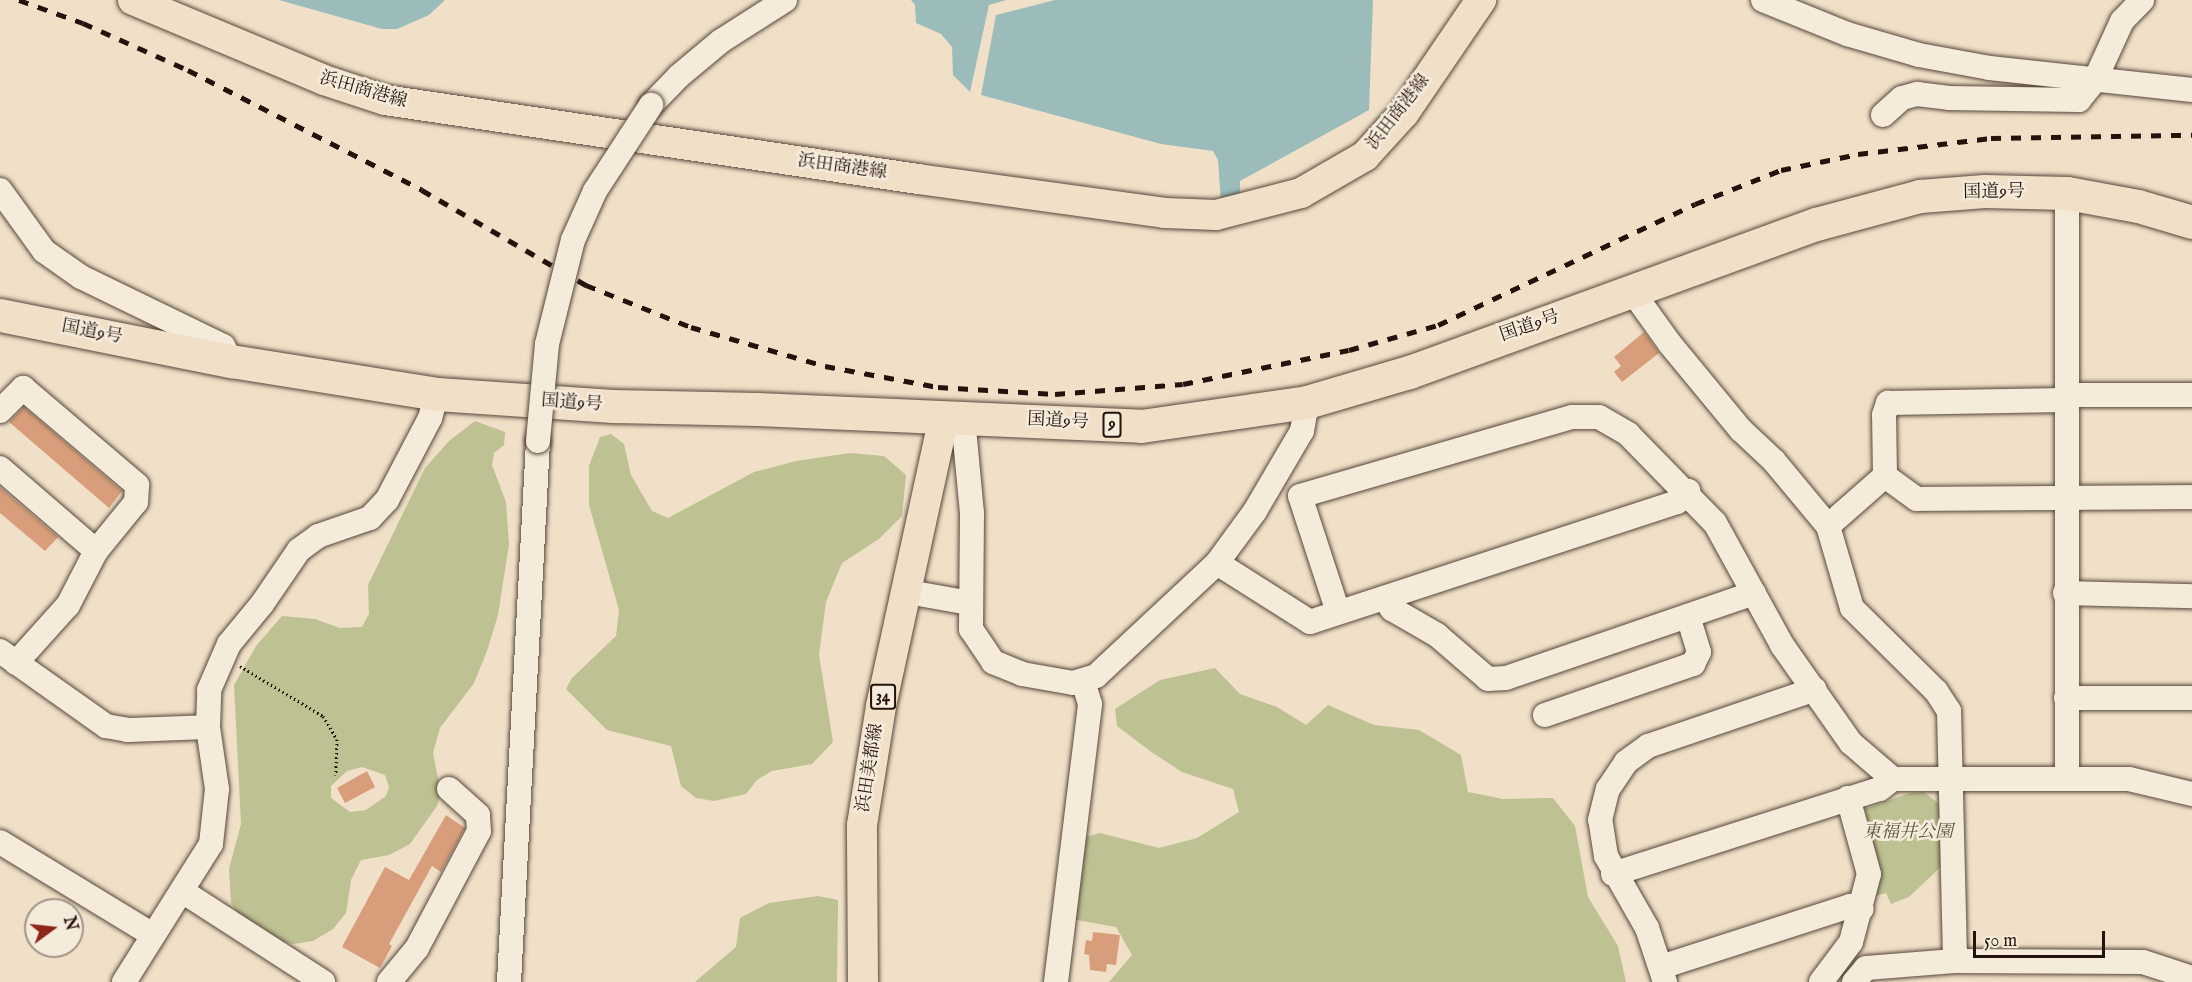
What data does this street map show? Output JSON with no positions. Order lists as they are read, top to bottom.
{
  "streets": {
    "highway": ["国道9号", "9"],
    "main road": ["浜田商港線", "34", "浜田美都線"]
  },
  "crossings": [
    ["国道9号", "浜田美都線"]
  ],
  "parks": ["東福井公園"],
  "scale_bar": "50 m",
  "north": "right"
}
